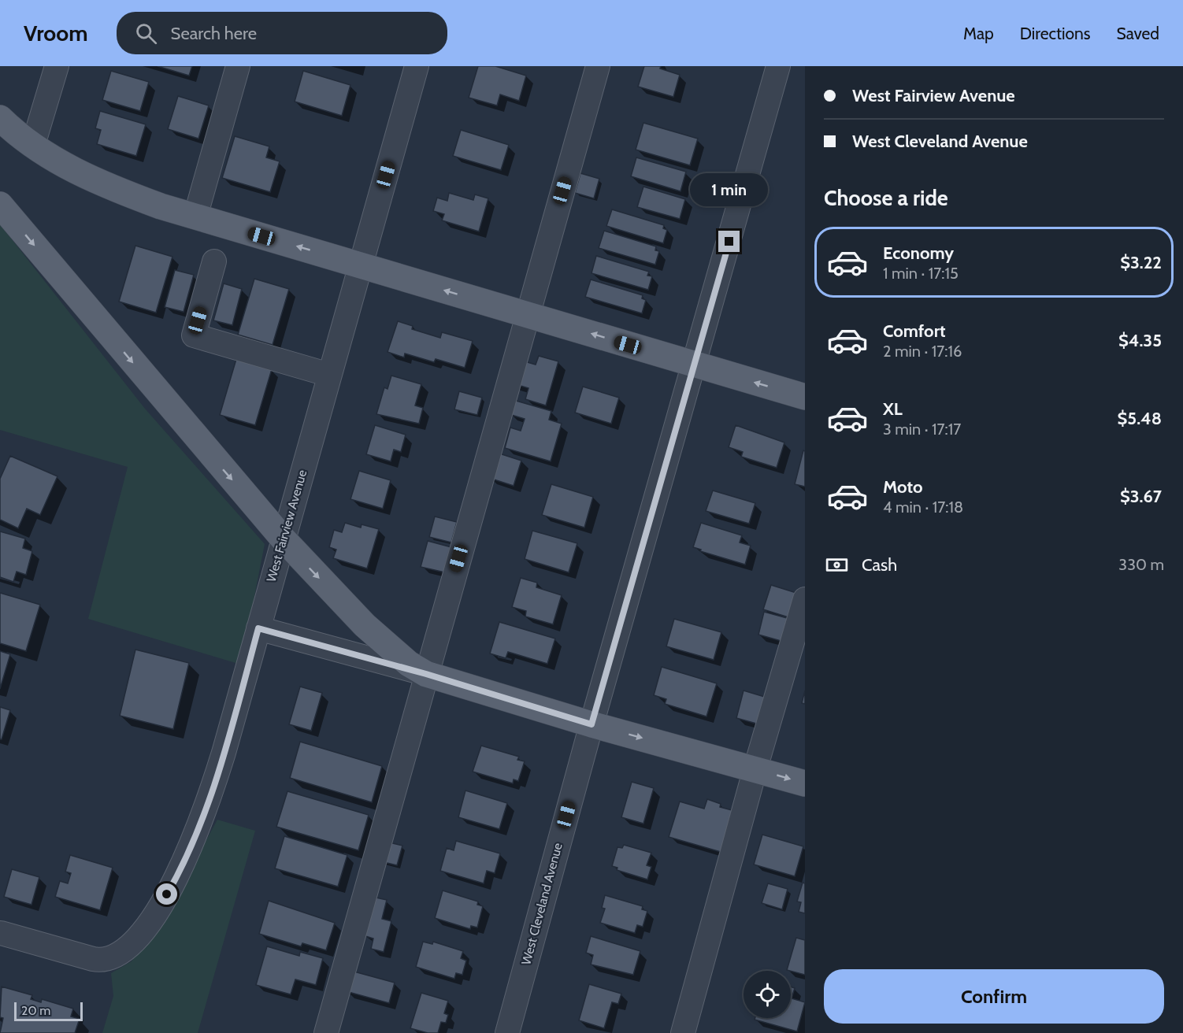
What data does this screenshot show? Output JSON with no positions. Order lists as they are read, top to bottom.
{
  "streets": {
    "street": ["West Fairview Avenue", "West Cleveland Avenue"]
  },
  "scale_bar": "20 m",
  "page": {
    "header": "Vroom",
    "search": "Search here",
    "nav": ["Map", "Directions", "Saved"],
    "banner": ["West Fairview Avenue", "West Cleveland Avenue"],
    "heading": "Choose a ride",
    "bubble": "1 min",
    "list": [
      {
        "name": "Economy",
        "note": "1 min · 17:15",
        "value": "$3.22"
      },
      {
        "name": "Comfort",
        "note": "2 min · 17:16",
        "value": "$4.35"
      },
      {
        "name": "XL",
        "note": "3 min · 17:17",
        "value": "$5.48"
      },
      {
        "name": "Moto",
        "note": "4 min · 17:18",
        "value": "$3.67"
      }
    ],
    "pay": ["Cash", "330 m"],
    "buttons": "Confirm",
    "scale": "20 m"
  }
}
